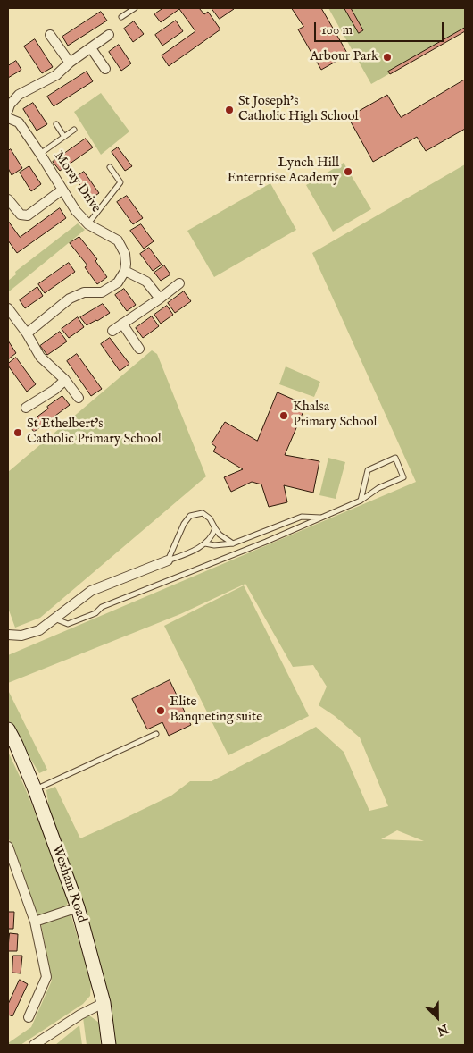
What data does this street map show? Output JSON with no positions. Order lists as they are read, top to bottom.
{
  "streets": {
    "street": ["Moray Drive", "Wexham Road"]
  },
  "places": [
    "Arbour Park",
    "St Joseph's Catholic High School",
    "Lynch Hill Enterprise Academy",
    "Khalsa Primary School",
    "St Ethelbert's Catholic Primary School",
    "Elite Banqueting suite"
  ],
  "scale_bar": "100 m",
  "north": "bottom right"
}
